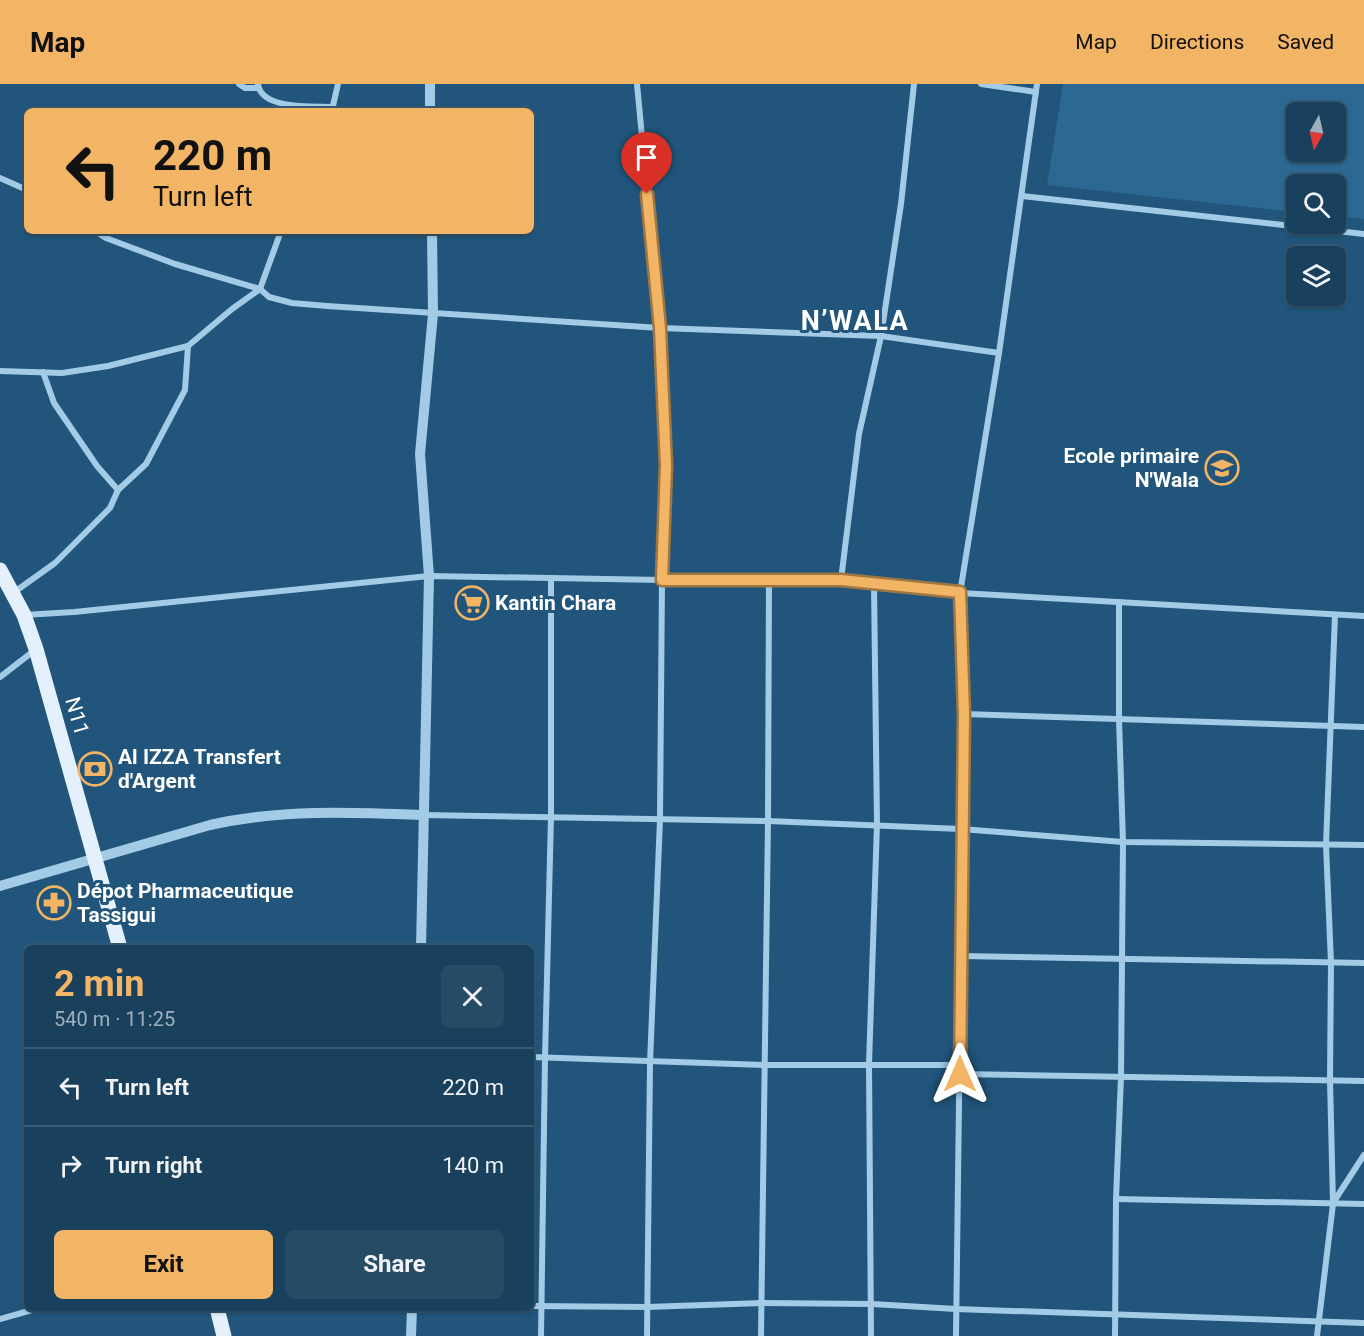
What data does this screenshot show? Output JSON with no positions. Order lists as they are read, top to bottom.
{
  "streets": {
    "main road": ["N11"]
  },
  "districts": ["N’WALA"],
  "places": {
    "school or university": ["Ecole primaire N'Wala"],
    "supermarket": ["Kantin Chara"],
    "bank": ["Al IZZA Transfert d'Argent"],
    "pharmacy": ["Dépot Pharmaceutique Tassigui"]
  },
  "north": "bottom",
  "page": {
    "header": "Map",
    "nav": ["Map", "Directions", "Saved"],
    "turn": ["220 m", "Turn left"],
    "heading": ["2 min", "540 m · 11:25"],
    "list": [
      {
        "name": "Turn left",
        "value": "220 m"
      },
      {
        "name": "Turn right",
        "value": "140 m"
      }
    ],
    "buttons": ["Exit", "Share"]
  }
}
